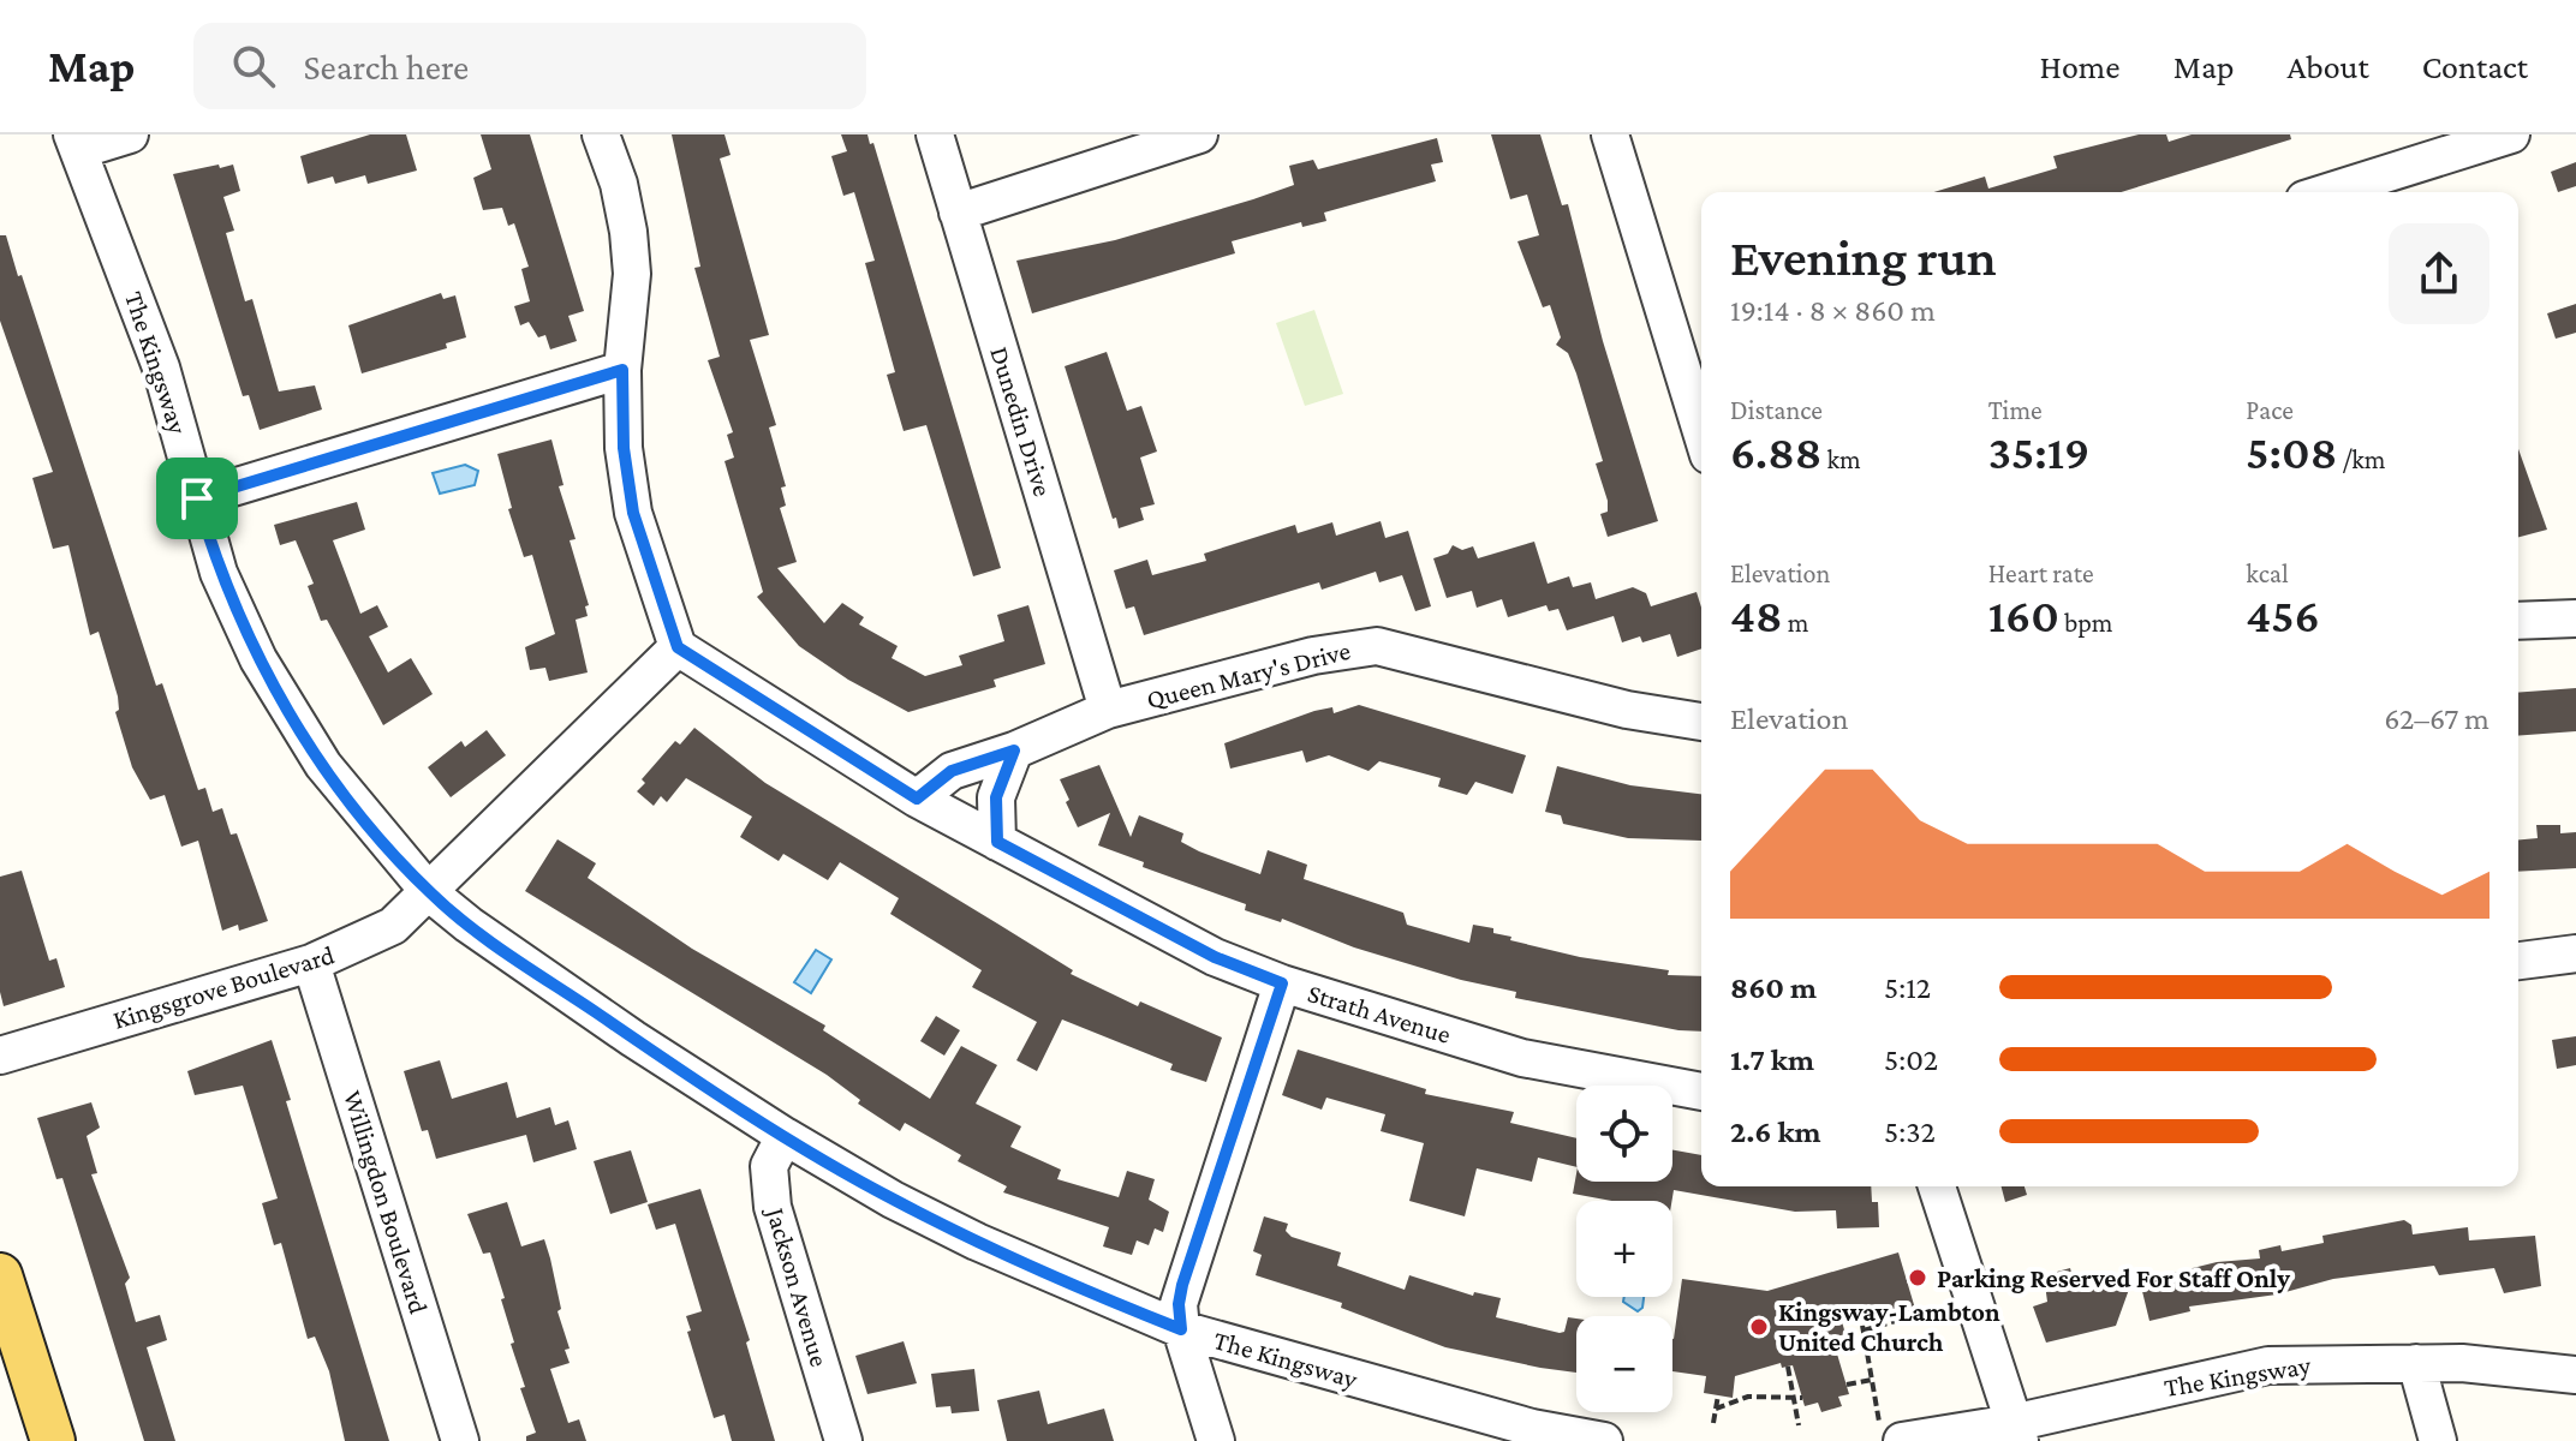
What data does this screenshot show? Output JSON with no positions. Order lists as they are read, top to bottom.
{
  "streets": {
    "street": [
      "The Kingsway",
      "Dunedin Drive",
      "Queen Mary's Drive",
      "Kingsgrove Boulevard",
      "Strath Avenue",
      "Willingdon Boulevard",
      "Jackson Avenue"
    ]
  },
  "crossings": [
    ["The Kingsway", "Kingsgrove Boulevard"],
    ["The Kingsway", "Jackson Avenue"],
    ["Dunedin Drive", "Queen Mary's Drive"],
    ["Queen Mary's Drive", "Strath Avenue"],
    ["Kingsgrove Boulevard", "Strath Avenue"],
    ["Kingsgrove Boulevard", "Willingdon Boulevard"]
  ],
  "places": ["Parking Reserved For Staff Only", "Kingsway-Lambton United Church"],
  "page": {
    "header": "Map",
    "search": "Search here",
    "nav": [
      "Home",
      "Map",
      "About",
      "Contact"
    ],
    "heading": ["Evening run", "19:14 · 8 × 860 m"],
    "stats": [
      ["Distance", "6.88 km"],
      ["Time", "35:19"],
      ["Pace", "5:08 /km"],
      ["Elevation", "48 m"],
      ["Heart rate", "160 bpm"],
      ["kcal", "456"]
    ],
    "chart": ["Elevation", "62–67 m"],
    "list": [
      {
        "name": "860 m",
        "note": "5:12"
      },
      {
        "name": "1.7 km",
        "note": "5:02"
      },
      {
        "name": "2.6 km",
        "note": "5:32"
      }
    ],
    "map_buttons": ["+", "−"]
  }
}
